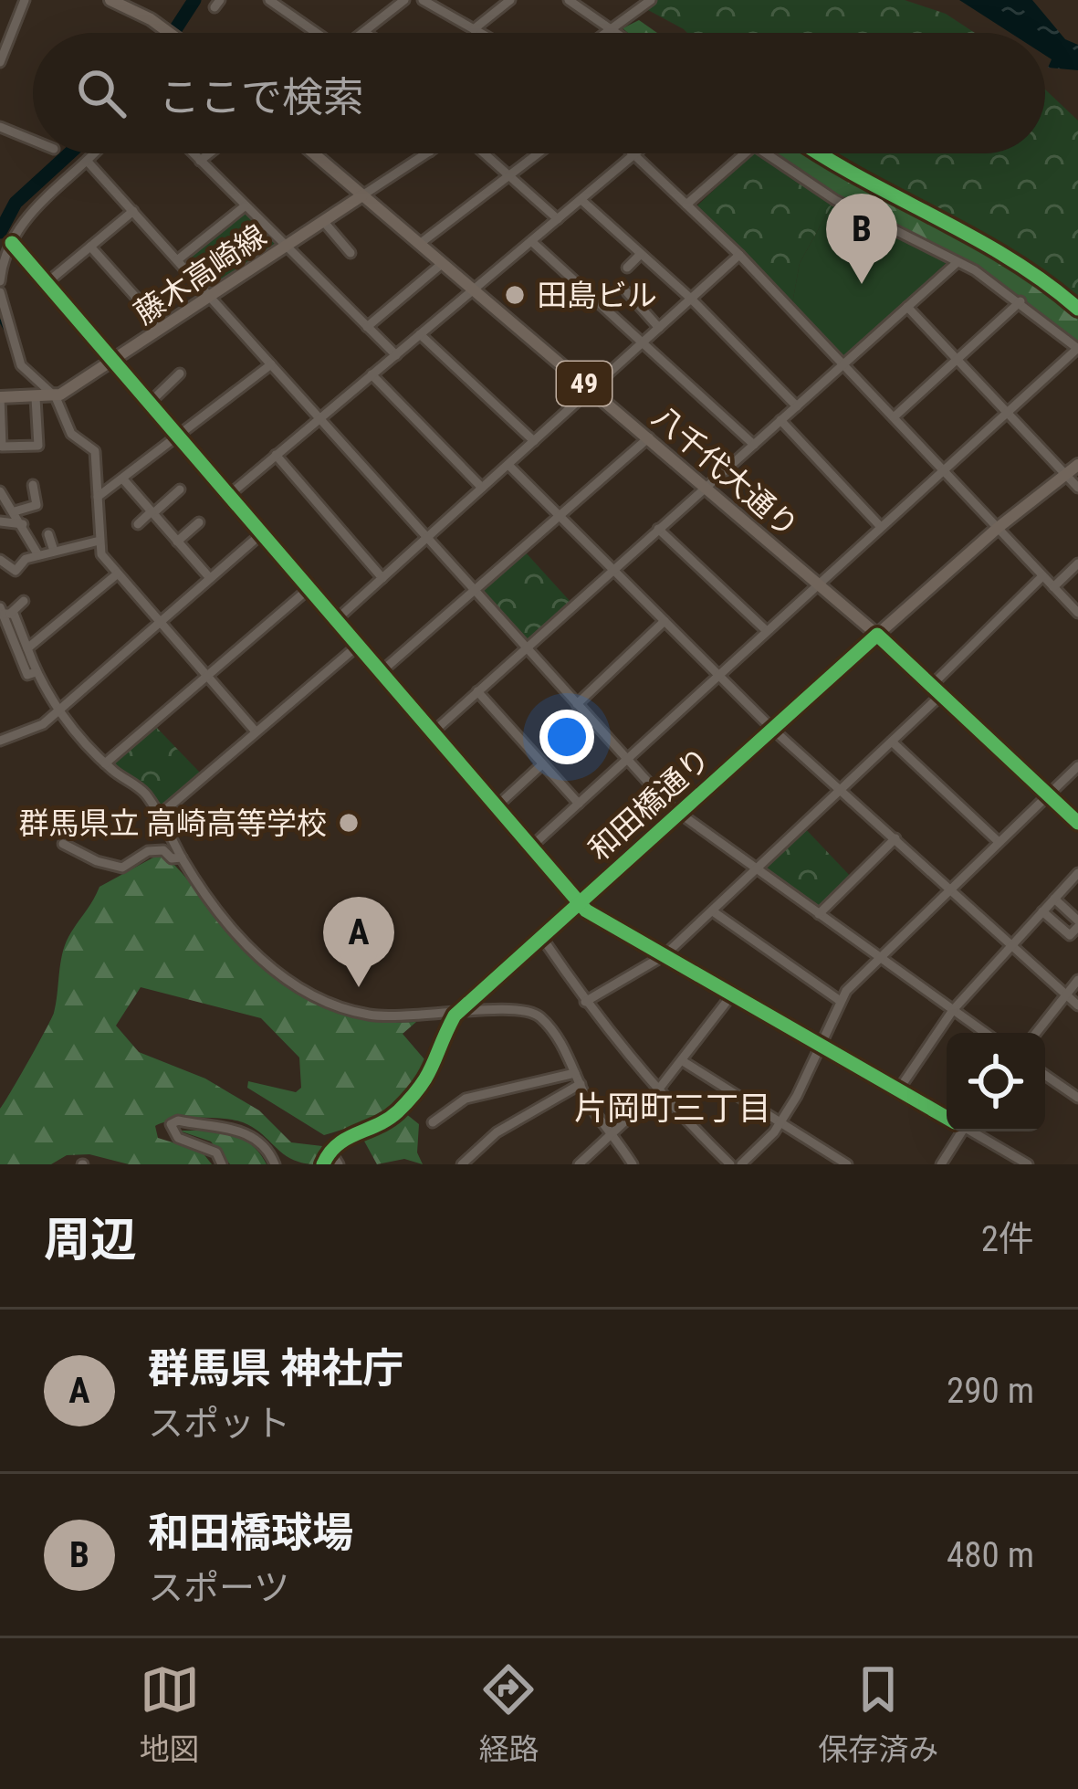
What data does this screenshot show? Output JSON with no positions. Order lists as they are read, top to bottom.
{
  "streets": {
    "main road": [
      "藤木高崎線",
      "49",
      "八千代大通り",
      "和田橋通り"
    ]
  },
  "crossings": [
    ["藤木高崎線", "八千代大通り"],
    ["八千代大通り", "和田橋通り"]
  ],
  "districts": ["片岡町三丁目"],
  "places": ["田島ビル", "群馬県立 高崎高等学校"],
  "page": {
    "search": "ここで検索",
    "pins": ["B", "A"],
    "heading": ["周辺", "2件"],
    "list": [
      {
        "mark": "A",
        "name": "群馬県 神社庁",
        "note": "スポット",
        "value": "290 m"
      },
      {
        "mark": "B",
        "name": "和田橋球場",
        "note": "スポーツ",
        "value": "480 m"
      }
    ],
    "nav": ["地図", "経路", "保存済み"]
  }
}
